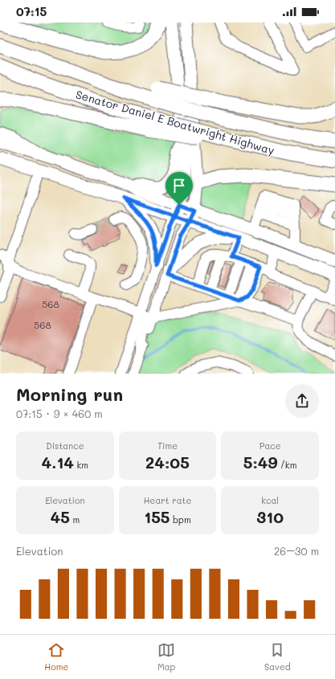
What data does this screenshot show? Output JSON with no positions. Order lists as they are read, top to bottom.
{
  "streets": {
    "highway": ["Senator Daniel E Boatwright Highway"]
  },
  "house_numbers": ["568", "568"],
  "page": {
    "status": "07:15",
    "heading": ["Morning run", "07:15 · 9 × 460 m"],
    "stats": [
      ["Distance", "4.14 km"],
      ["Time", "24:05"],
      ["Pace", "5:49 /km"],
      ["Elevation", "45 m"],
      ["Heart rate", "155 bpm"],
      ["kcal", "310"]
    ],
    "chart": ["Elevation", "26–30 m"],
    "tabs": ["Home", "Map", "Saved"]
  }
}
